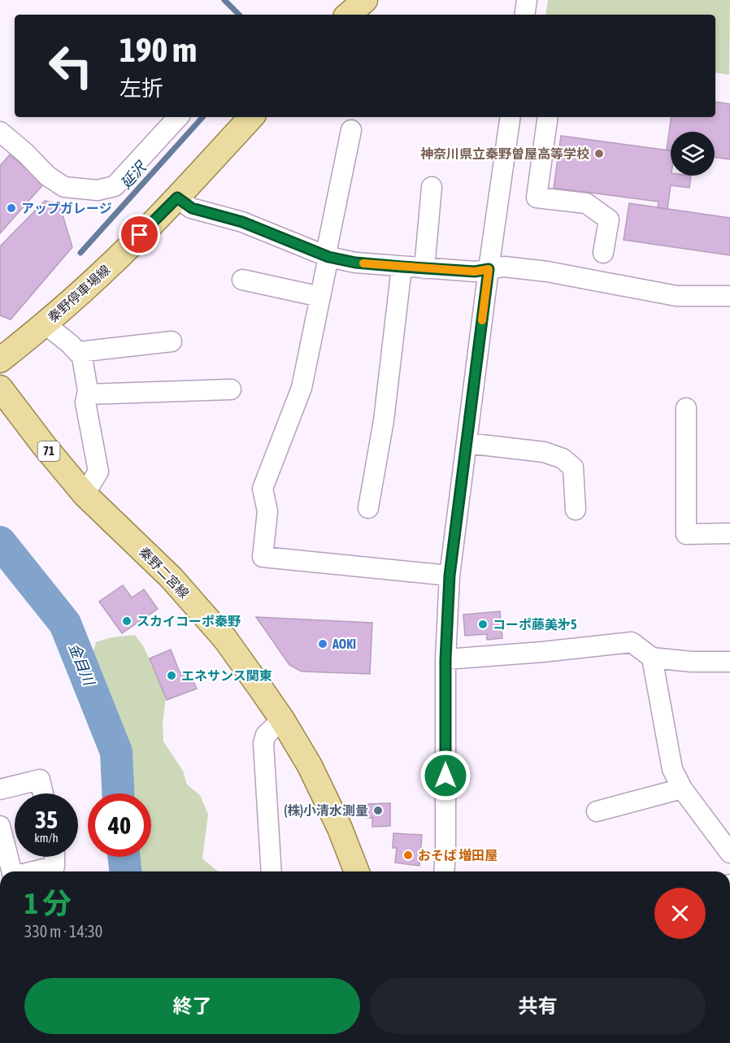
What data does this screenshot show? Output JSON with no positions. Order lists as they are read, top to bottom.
{
  "streets": {
    "main road": ["秦野停車場線", "71", "秦野二宮線"]
  },
  "water": ["延沢", "金目川"],
  "places": [
    "神奈川県立秦野曽屋高等学校",
    "アップガレージ",
    "スカイコーポ秦野",
    "コーポ藤美㐧5",
    "AOKI",
    "エネサンス関東",
    "(株)小清水測量",
    "おそば 増田屋"
  ],
  "page": {
    "turn": ["190 m", "左折"],
    "speed": "35 km/h",
    "limit": "40",
    "heading": ["1 分", "330 m · 14:30"],
    "buttons": ["終了", "共有"]
  }
}
